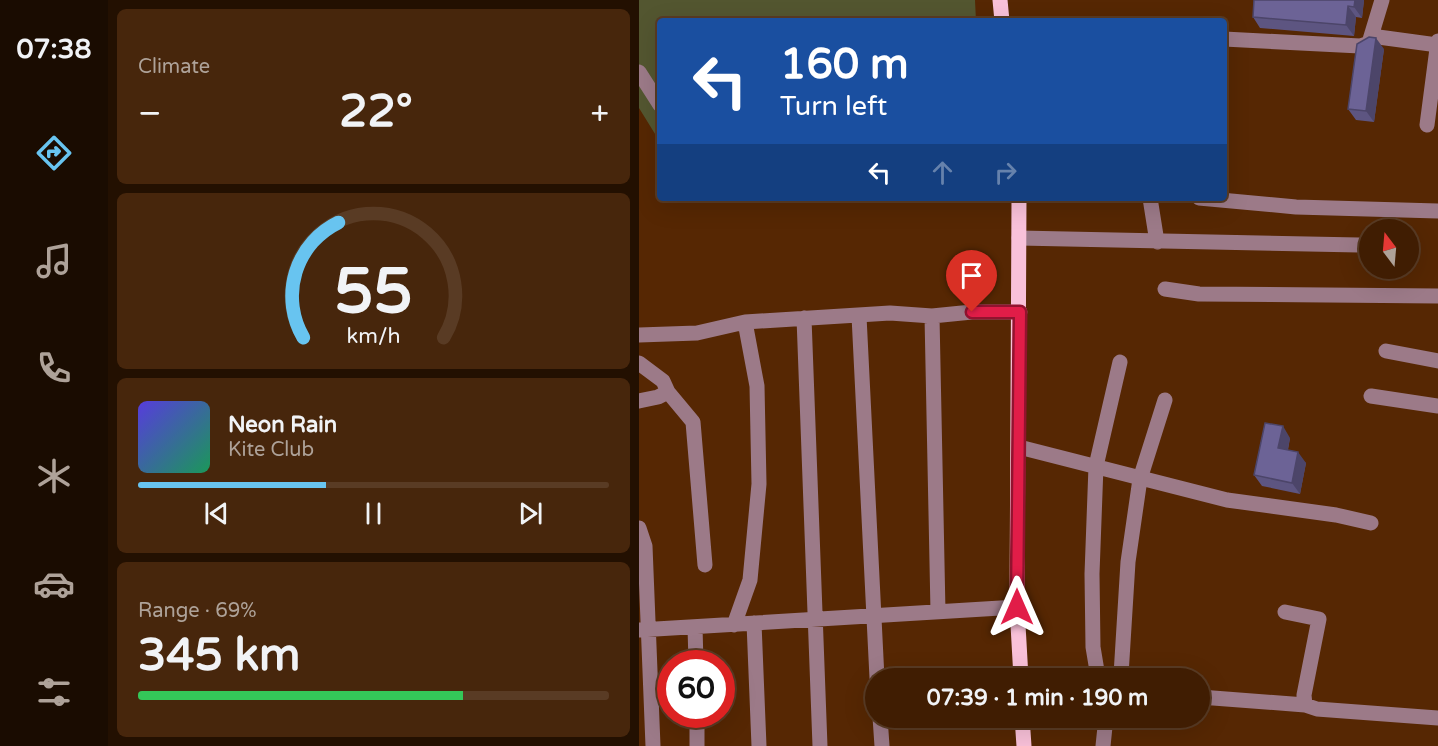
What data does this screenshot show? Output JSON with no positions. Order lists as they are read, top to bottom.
{
  "north": "top",
  "page": {
    "tabs": "07:38",
    "tile": [
      "Climate",
      ["Range · 69%", "345 km"]
    ],
    "turn": ["160 m", "Turn left"],
    "heat": ["−", "22°", "+"],
    "song": ["Neon Rain", "Kite Club"],
    "limit": "60",
    "trip": "07:39 · 1 min · 190 m",
    "gauge": ["55", "km/h"]
  }
}
